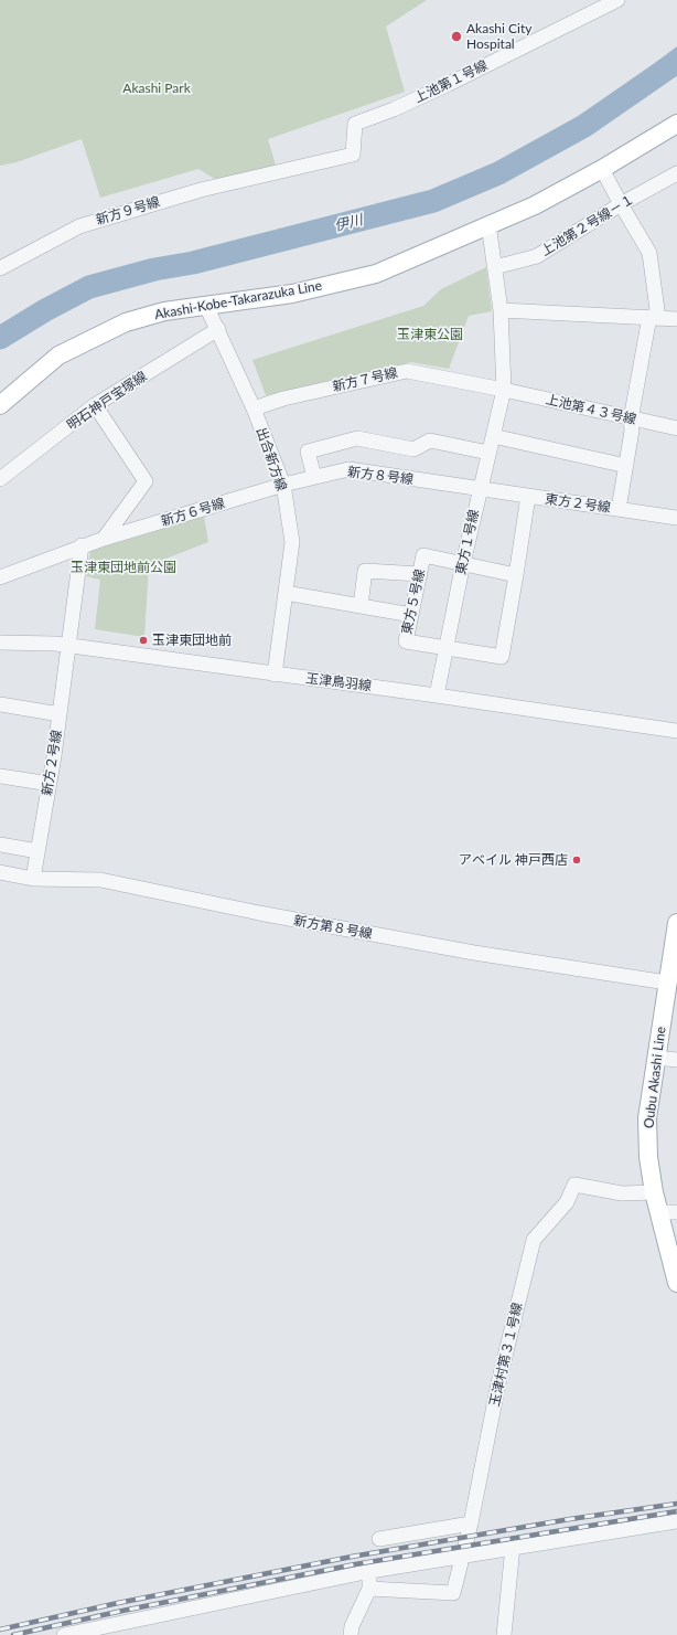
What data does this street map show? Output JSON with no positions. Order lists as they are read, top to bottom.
{
  "streets": {
    "main road": ["Akashi-Kobe-Takarazuka Line", "Oubu Akashi Line"],
    "street": [
      "上池第１号線",
      "新方９号線",
      "上池第２号線－１",
      "新方７号線",
      "明石神戸宝塚線",
      "上池第４３号線",
      "出合新方線",
      "新方８号線",
      "東方２号線",
      "新方６号線",
      "東方１号線",
      "東方５号線",
      "玉津鳥羽線",
      "新方２号線",
      "新方第８号線",
      "玉津村第３１号線"
    ]
  },
  "crossings": [
    ["上池第１号線", "新方９号線"],
    ["上池第２号線－１", "東方１号線"],
    ["Akashi-Kobe-Takarazuka Line", "出合新方線"],
    ["Akashi-Kobe-Takarazuka Line", "東方１号線"],
    ["新方７号線", "上池第４３号線"],
    ["新方７号線", "出合新方線"],
    ["新方７号線", "東方１号線"],
    ["明石神戸宝塚線", "出合新方線"],
    ["上池第４３号線", "東方１号線"],
    ["出合新方線", "新方８号線"],
    ["出合新方線", "新方６号線"],
    ["出合新方線", "玉津鳥羽線"],
    ["新方８号線", "東方２号線"],
    ["新方８号線", "新方６号線"],
    ["新方８号線", "東方１号線"],
    ["東方２号線", "東方１号線"],
    ["東方２号線", "東方５号線"],
    ["新方６号線", "新方２号線"],
    ["東方１号線", "東方５号線"],
    ["東方１号線", "玉津鳥羽線"],
    ["玉津鳥羽線", "新方２号線"],
    ["新方２号線", "新方第８号線"],
    ["新方第８号線", "Oubu Akashi Line"],
    ["Oubu Akashi Line", "玉津村第３１号線"]
  ],
  "water": ["伊川"],
  "parks": ["Akashi Park", "玉津東公園", "玉津東団地前公園"],
  "places": ["Akashi City Hospital", "玉津東団地前", "アベイル 神戸西店"]
}
